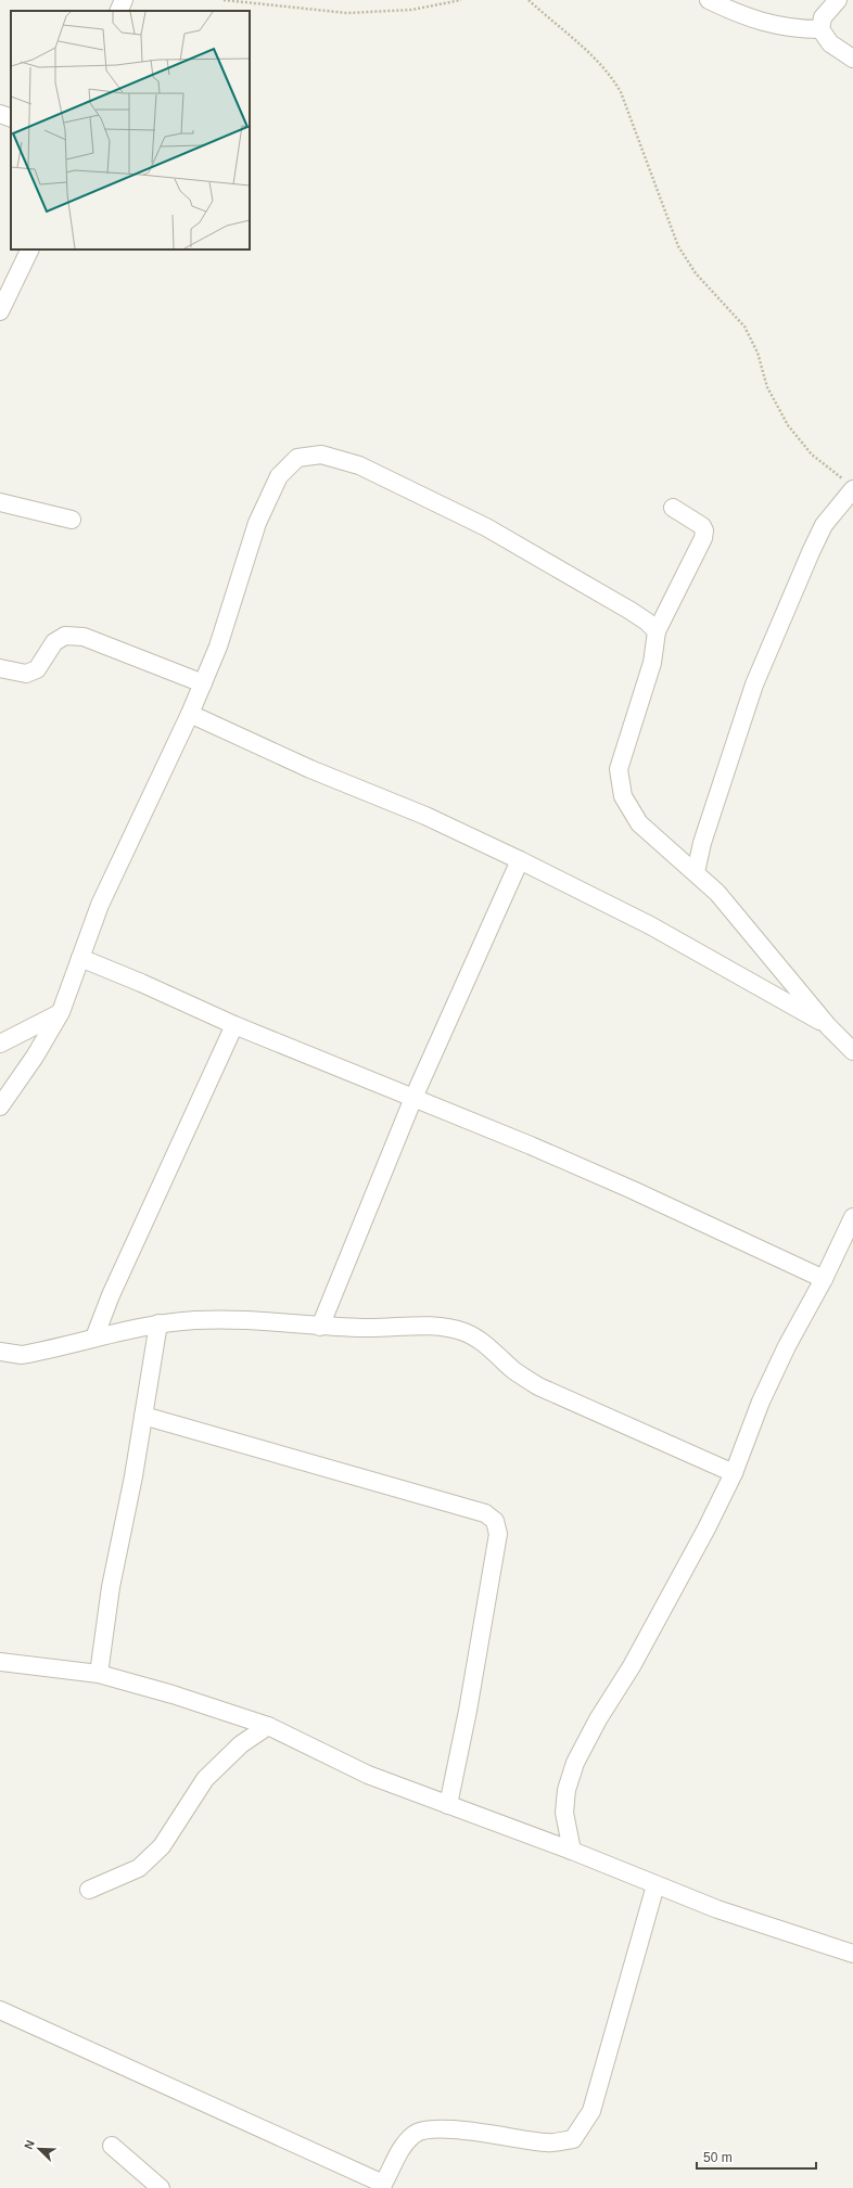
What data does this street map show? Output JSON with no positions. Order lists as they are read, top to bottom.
{
  "scale_bar": "50 m",
  "north": "top left"
}
